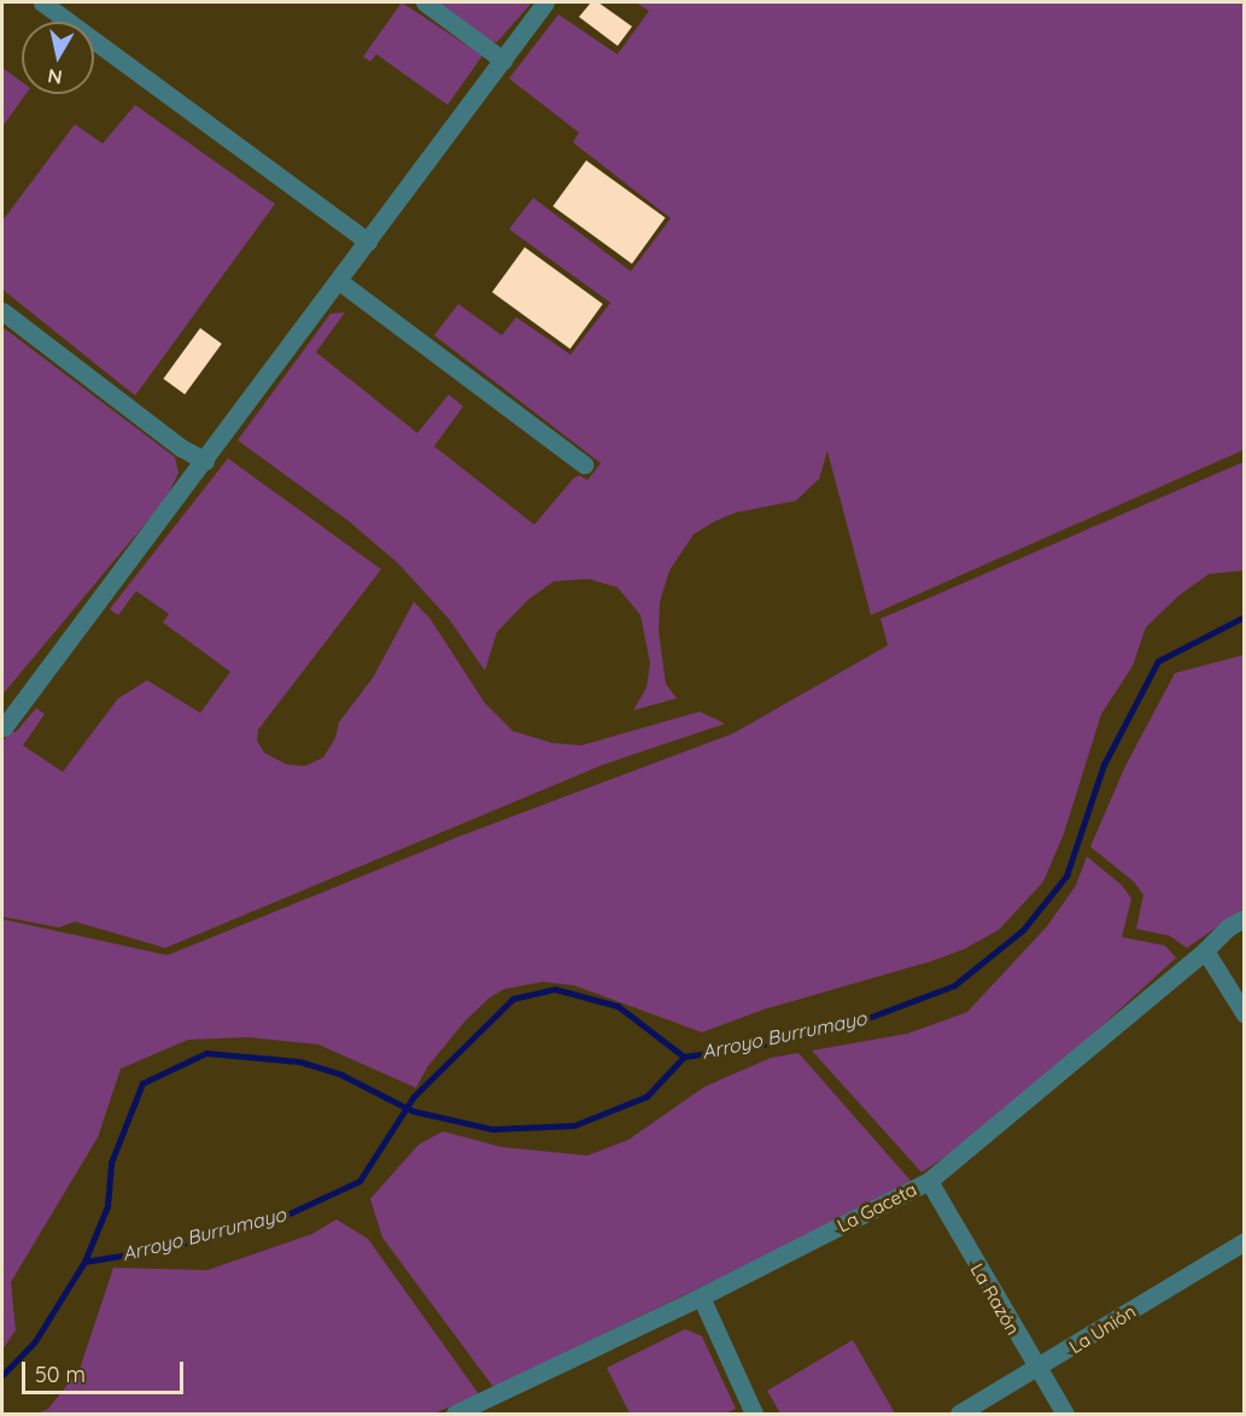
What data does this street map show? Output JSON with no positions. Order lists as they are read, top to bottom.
{
  "streets": {
    "street": ["La Gaceta", "La Razón", "La Unión"]
  },
  "crossings": [
    ["La Gaceta", "La Razón"],
    ["La Razón", "La Unión"]
  ],
  "water": ["Arroyo Burrumayo"],
  "scale_bar": "50 m",
  "north": "bottom"
}
